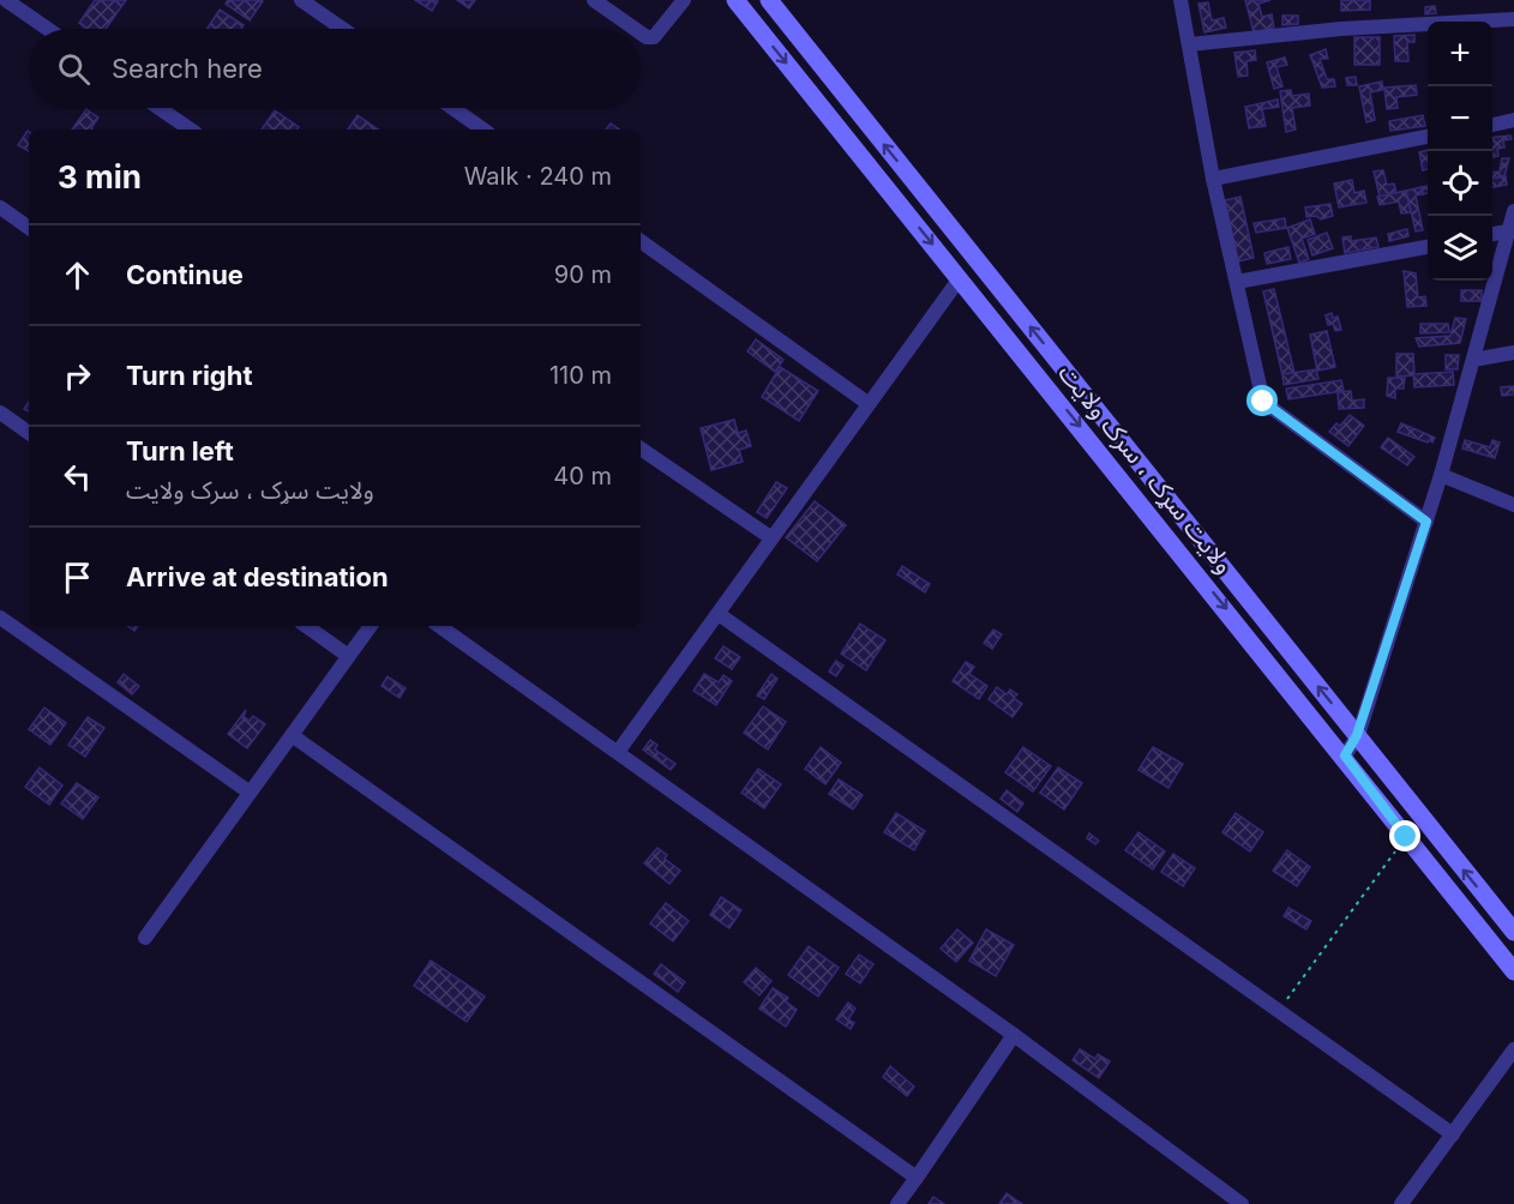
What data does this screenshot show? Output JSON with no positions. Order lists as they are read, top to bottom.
{
  "streets": {
    "main road": ["ولایت سړک ، سرک ولایت"]
  },
  "page": {
    "map_buttons": ["+", "−"],
    "search": "Search here",
    "heading": ["3 min", "Walk · 240 m"],
    "list": [
      ["Continue", "90 m"],
      ["Turn right", "110 m"],
      ["Turn left", "ولایت سړک ، سرک ولایت", "40 m"],
      "Arrive at destination"
    ]
  }
}
